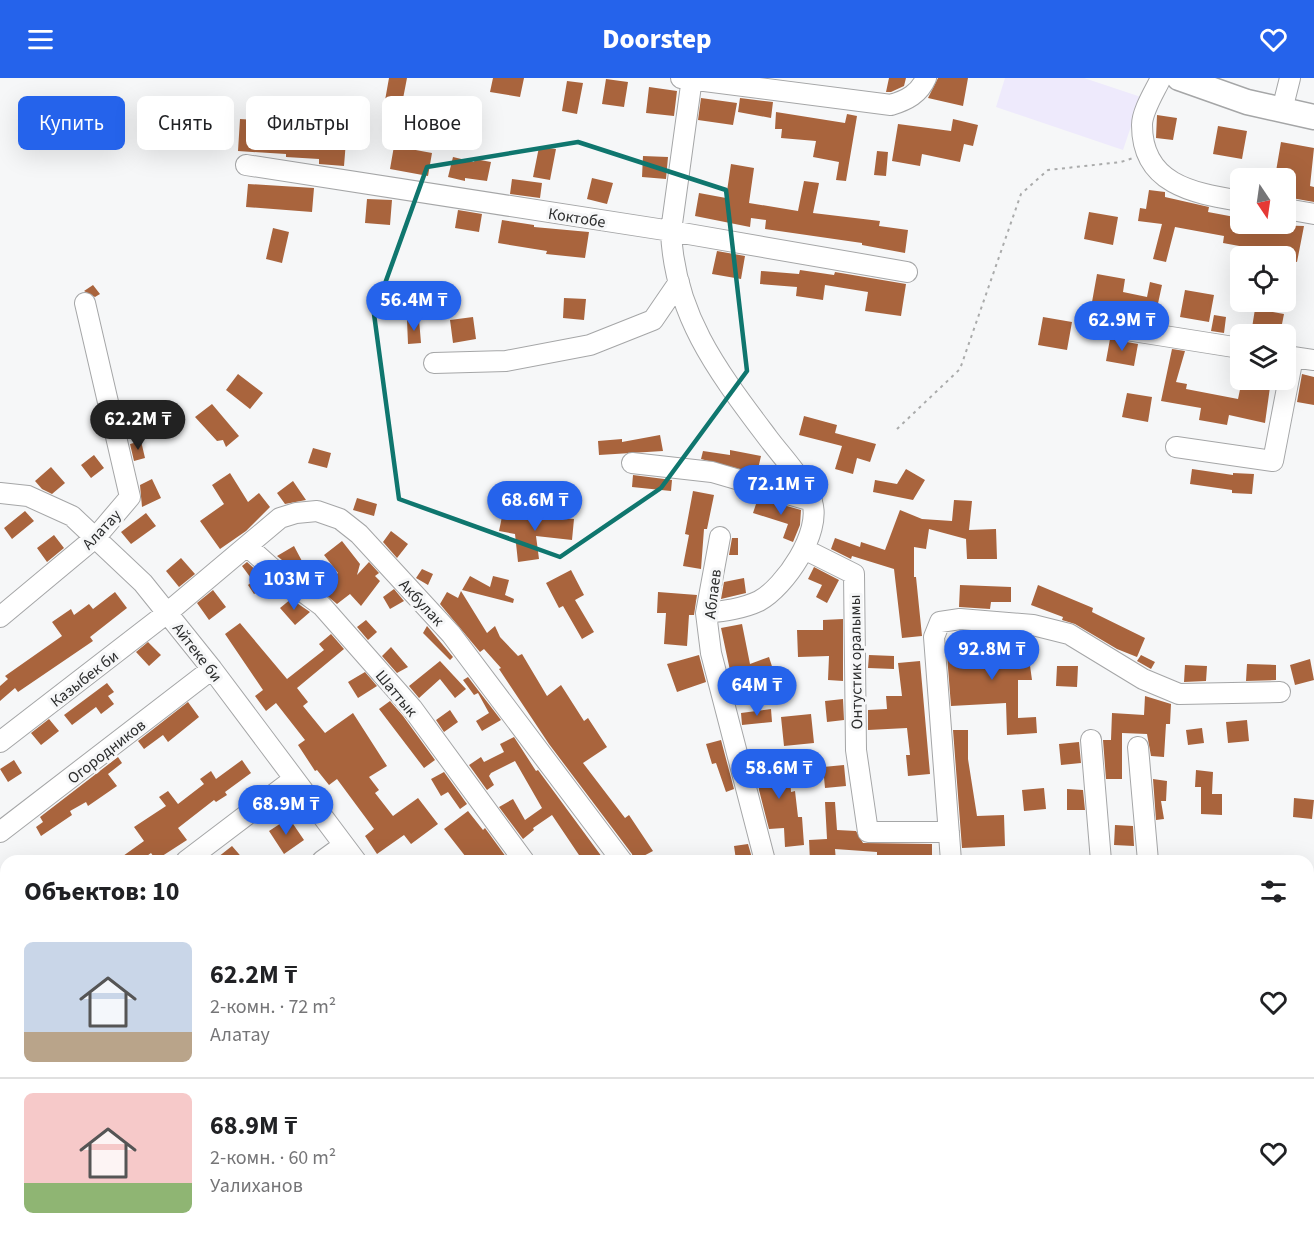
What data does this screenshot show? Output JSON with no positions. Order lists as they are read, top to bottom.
{
  "streets": {
    "street": [
      "Коктобе",
      "Алатау",
      "Аблаев",
      "Акбулак",
      "Айтеке би",
      "Онтустик оралымы",
      "Казыбек би",
      "Шаттык",
      "Огородников"
    ]
  },
  "crossings": [
    ["Алатау", "Айтеке би"],
    ["Акбулак", "Айтеке би"],
    ["Акбулак", "Казыбек би"],
    ["Акбулак", "Шаттык"],
    ["Айтеке би", "Казыбек би"],
    ["Айтеке би", "Огородников"]
  ],
  "north": "bottom",
  "page": {
    "header": "Doorstep",
    "chip": [
      "Купить",
      "Снять",
      "Фильтры",
      "Новое"
    ],
    "price": [
      "56.4M ₸",
      "62.9M ₸",
      "62.2M ₸",
      "72.1M ₸",
      "68.6M ₸",
      "103M ₸",
      "92.8M ₸",
      "64M ₸",
      "58.6M ₸",
      "68.9M ₸"
    ],
    "heading": "Объектов: 10",
    "list": [
      {
        "name": "62.2M ₸",
        "note": "2-комн. · 72 m² · Алатау"
      },
      {
        "name": "68.9M ₸",
        "note": "2-комн. · 60 m² · Уалиханов"
      }
    ]
  }
}
